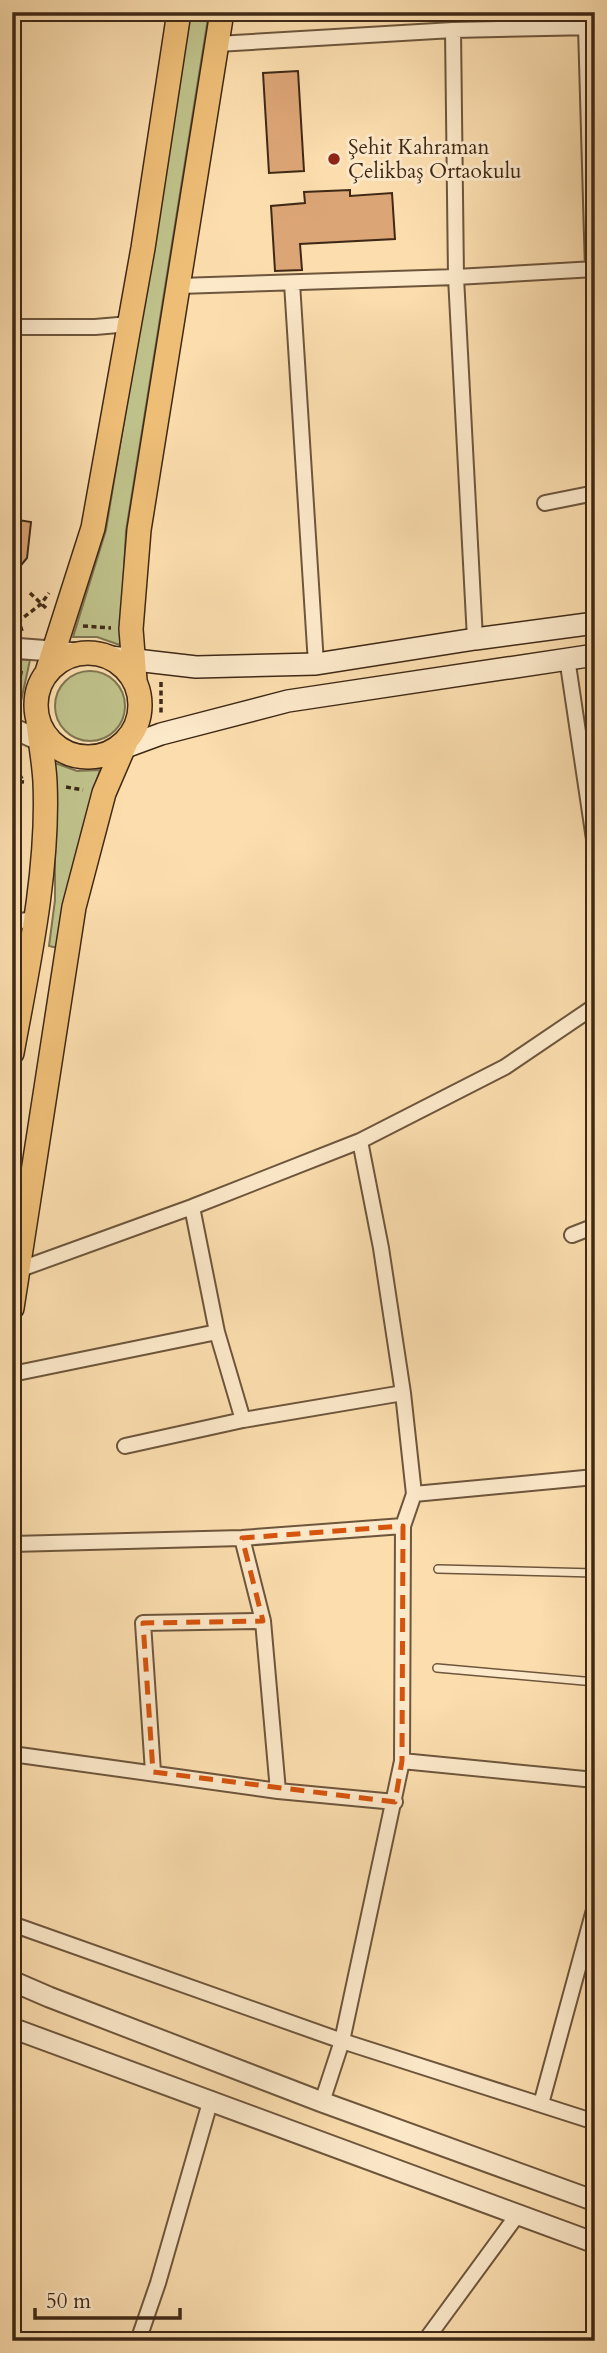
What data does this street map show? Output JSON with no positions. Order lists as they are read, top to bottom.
{
  "places": ["Şehit Kahraman Çelikbaş Ortaokulu"],
  "scale_bar": "50 m"
}
